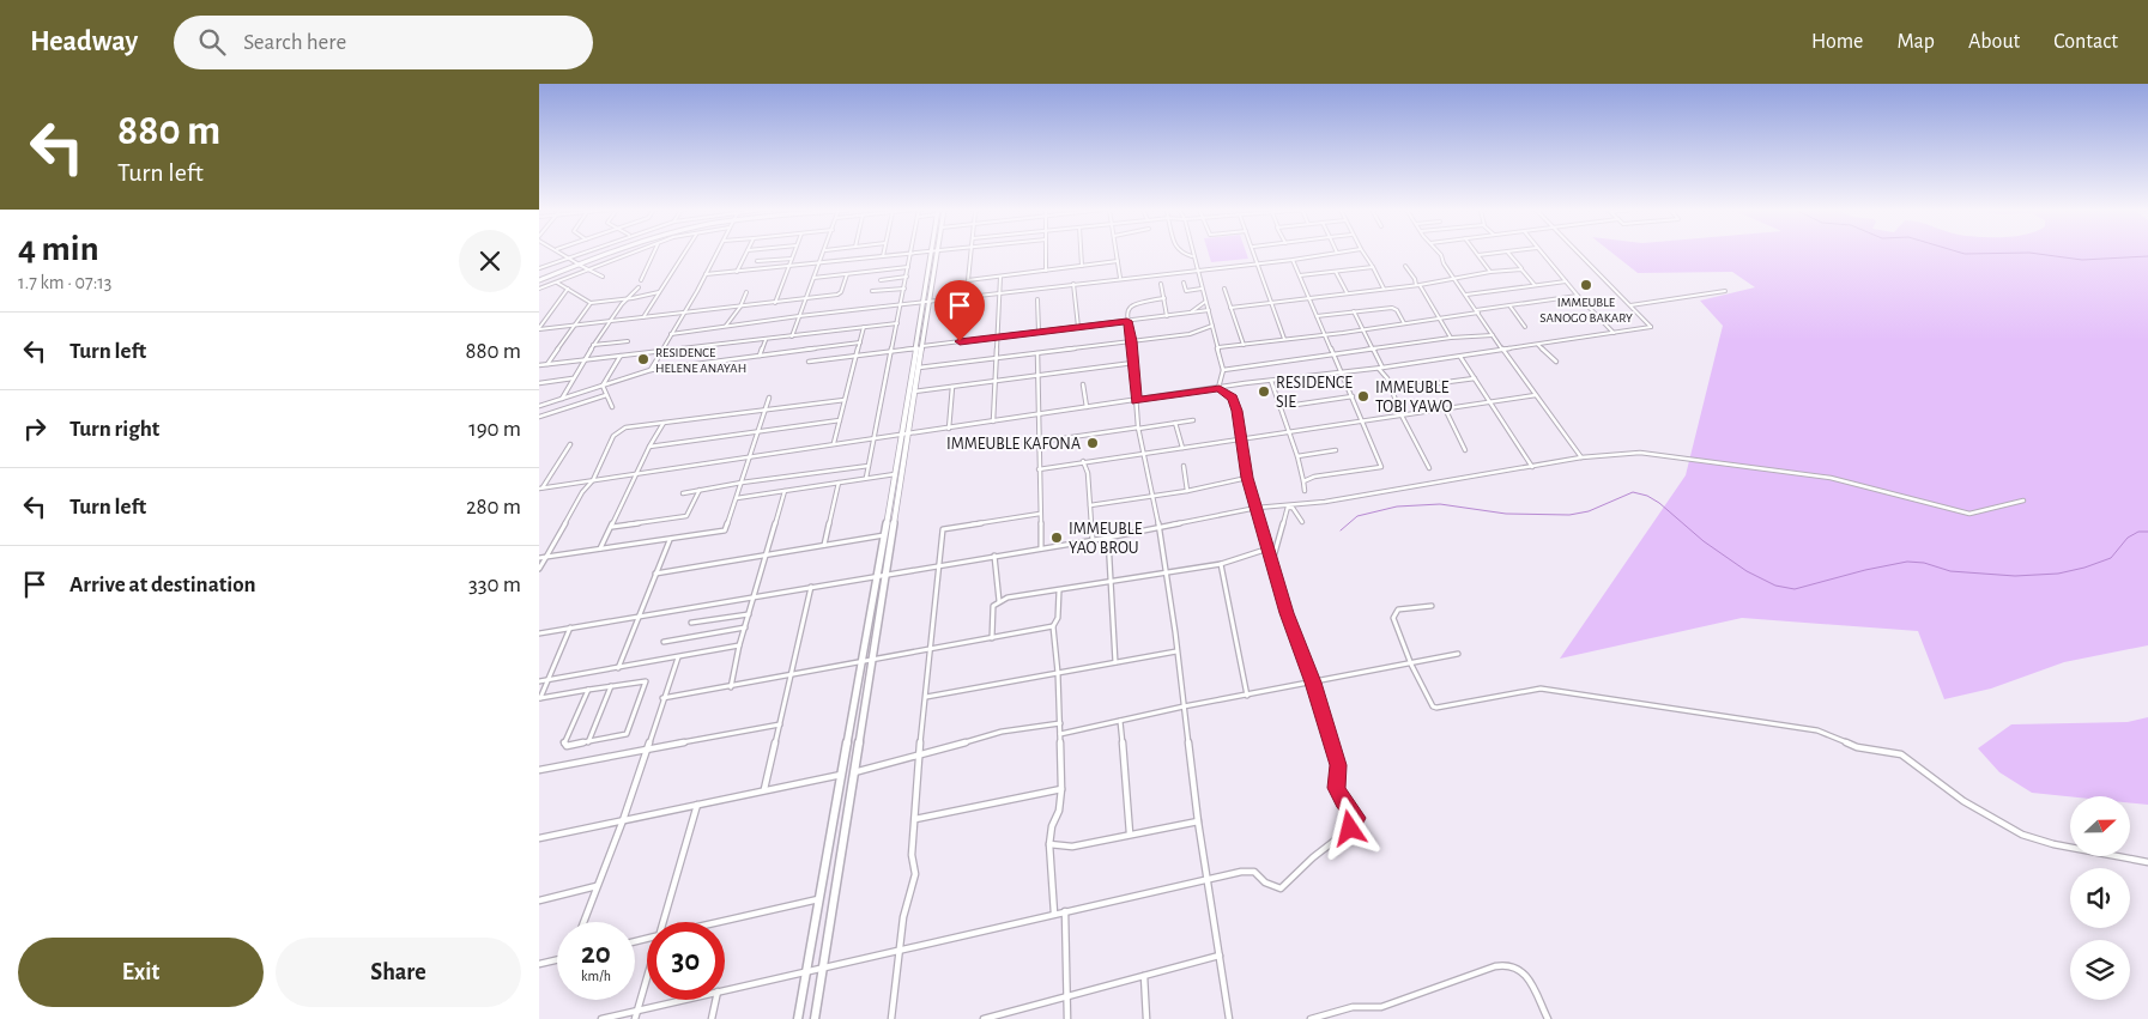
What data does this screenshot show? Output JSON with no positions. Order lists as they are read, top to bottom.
{
  "places": [
    "IMMEUBLE SANOGO BAKARY",
    "RESIDENCE HELENE ANAYAH",
    "RESIDENCE SIE",
    "IMMEUBLE TOBI YAWO",
    "IMMEUBLE KAFONA",
    "IMMEUBLE YAO BROU"
  ],
  "north": "right",
  "page": {
    "header": "Headway",
    "search": "Search here",
    "nav": [
      "Home",
      "Map",
      "About",
      "Contact"
    ],
    "turn": ["880 m", "Turn left"],
    "heading": ["4 min", "1.7 km · 07:13"],
    "list": [
      {
        "name": "Turn left",
        "value": "880 m"
      },
      {
        "name": "Turn right",
        "value": "190 m"
      },
      {
        "name": "Turn left",
        "value": "280 m"
      },
      {
        "name": "Arrive at destination",
        "value": "330 m"
      }
    ],
    "speed": "20 km/h",
    "limit": "30",
    "buttons": ["Exit", "Share"]
  }
}
